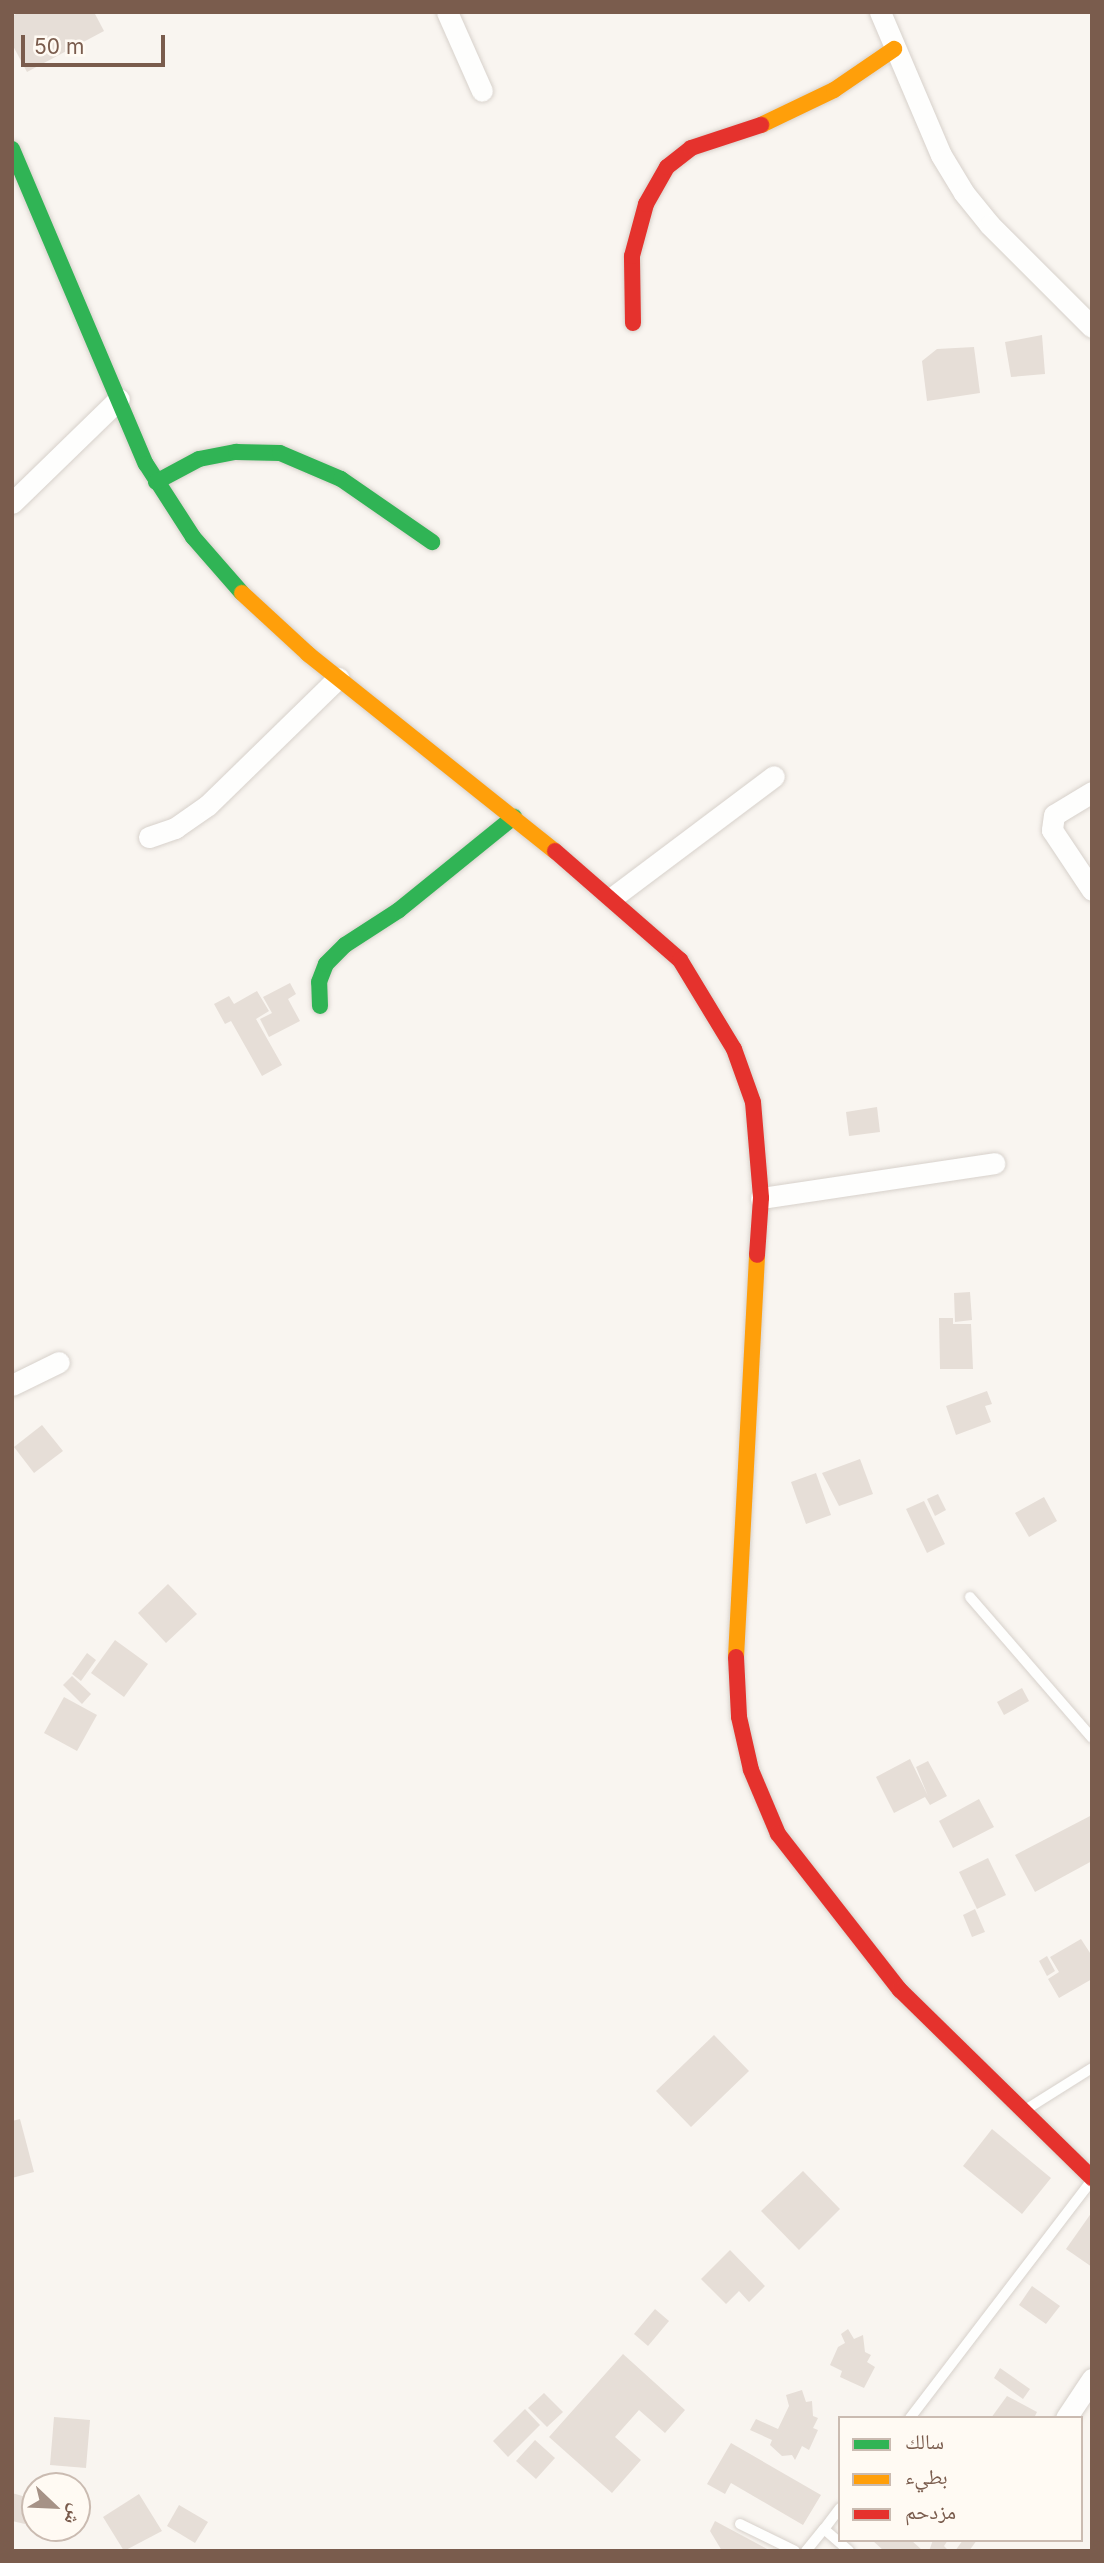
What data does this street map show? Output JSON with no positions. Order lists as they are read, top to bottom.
{
  "legend": ["سالك", "بطيء", "مزدحم"],
  "scale_bar": "50 m",
  "north": "bottom right"
}
